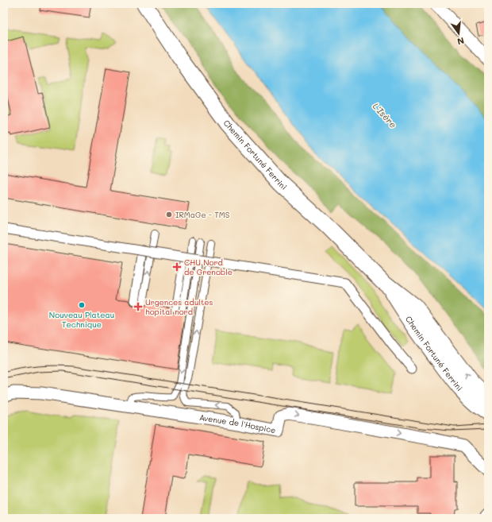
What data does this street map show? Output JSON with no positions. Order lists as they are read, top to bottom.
{
  "streets": {
    "street": ["Chemin Fortuné Ferrini", "Avenue de l'Hospice"]
  },
  "one_way": ["Avenue de l'Hospice"],
  "water": ["L'Isère"],
  "places": {
    "other": ["IRMaGe - TMS", "Nouveau Plateau Technique"],
    "health": ["CHU Nord de Grenoble", "Urgences adultes hopital nord"]
  },
  "north": "bottom"
}
